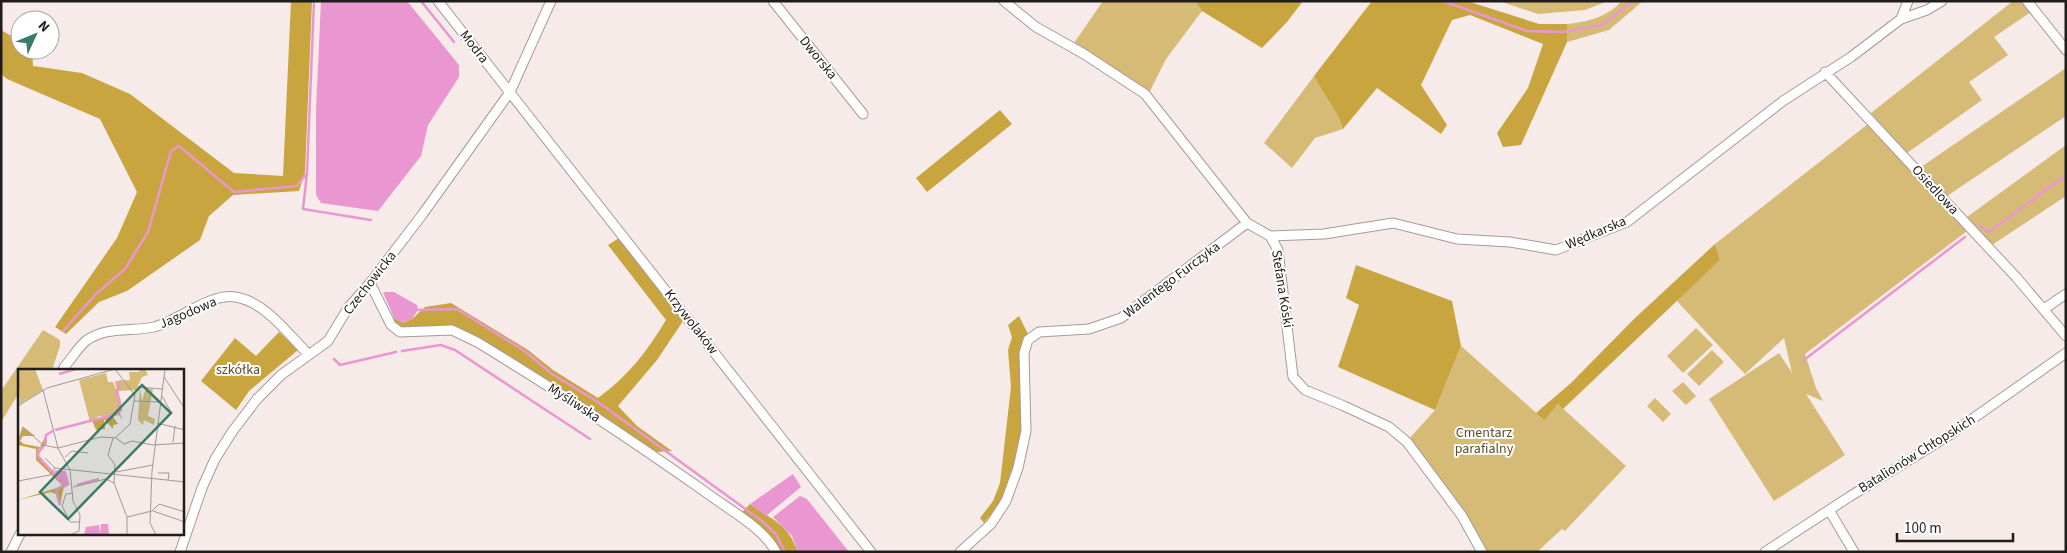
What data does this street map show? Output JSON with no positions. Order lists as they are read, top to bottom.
{
  "streets": {
    "street": [
      "Modra",
      "Dworska",
      "Osiedlowa",
      "Wędkarska",
      "Walentego Furczyka",
      "Czechowicka",
      "Stefana Kóski",
      "Jagodowa",
      "Krzywolaków",
      "Myśliwska",
      "Batalionów Chłopskich"
    ]
  },
  "crossings": [
    ["Modra", "Czechowicka"],
    ["Modra", "Krzywolaków"],
    ["Osiedlowa", "Wędkarska"],
    ["Wędkarska", "Stefana Kóski"],
    ["Walentego Furczyka", "Stefana Kóski"],
    ["Czechowicka", "Jagodowa"],
    ["Czechowicka", "Krzywolaków"],
    ["Czechowicka", "Myśliwska"]
  ],
  "parks": ["szkółka", "Cmentarz parafialny"],
  "scale_bar": "100 m",
  "north": "top right"
}
